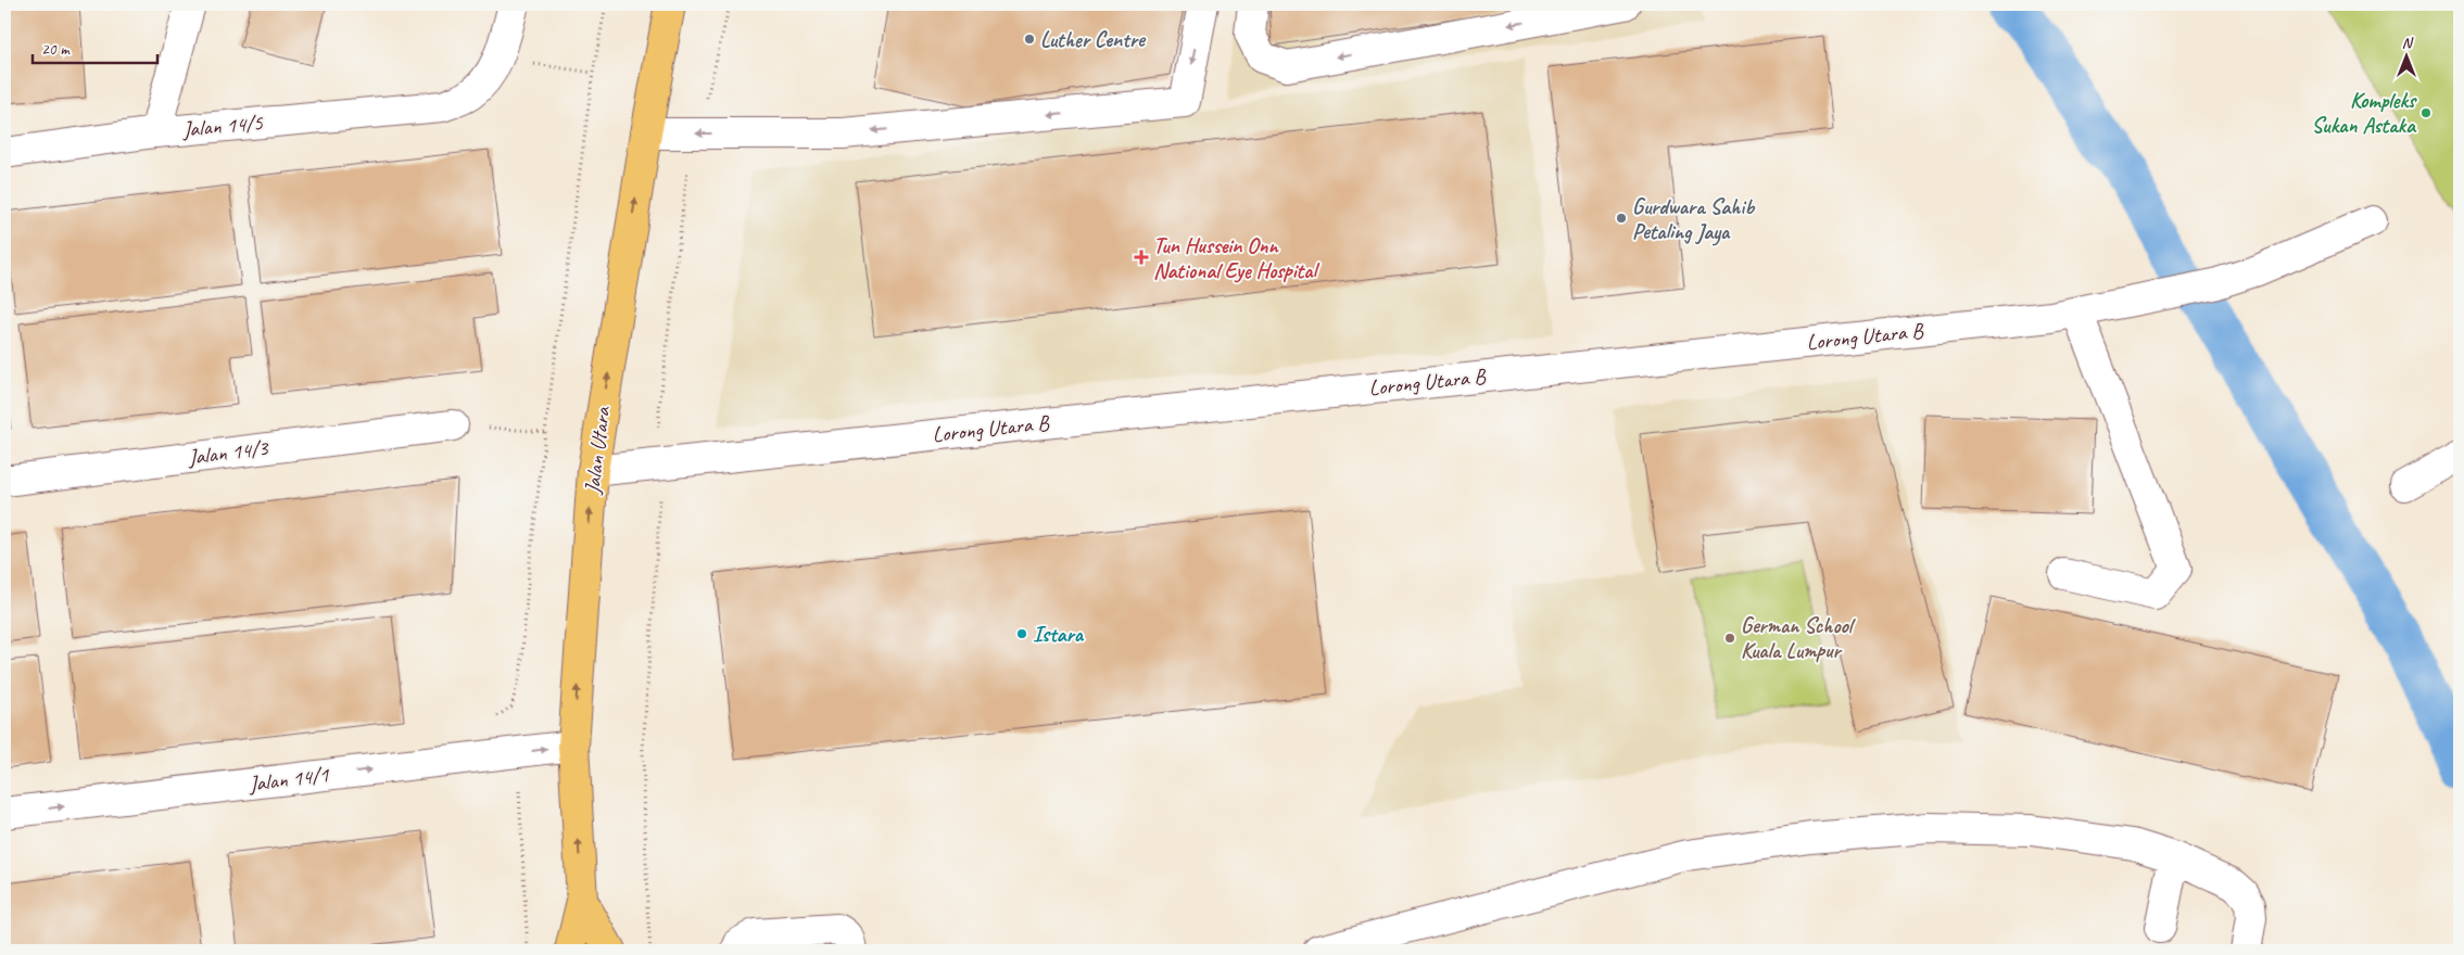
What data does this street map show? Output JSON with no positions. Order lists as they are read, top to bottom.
{
  "streets": {
    "main road": ["Jalan Utara"],
    "street": [
      "Jalan 14/5",
      "Lorong Utara B",
      "Jalan 14/3",
      "Jalan 14/1"
    ]
  },
  "crossings": [
    ["Lorong Utara B", "Jalan Utara"],
    ["Jalan Utara", "Jalan 14/1"]
  ],
  "one_way": ["Jalan Utara", "Jalan 14/1"],
  "places": {
    "other": [
      "Luther Centre",
      "Kompleks Sukan Astaka",
      "Gurdwara Sahib Petaling Jaya",
      "Istara",
      "German School Kuala Lumpur"
    ],
    "health": ["Tun Hussein Onn National Eye Hospital"]
  },
  "scale_bar": "20 m",
  "north": "top"
}
